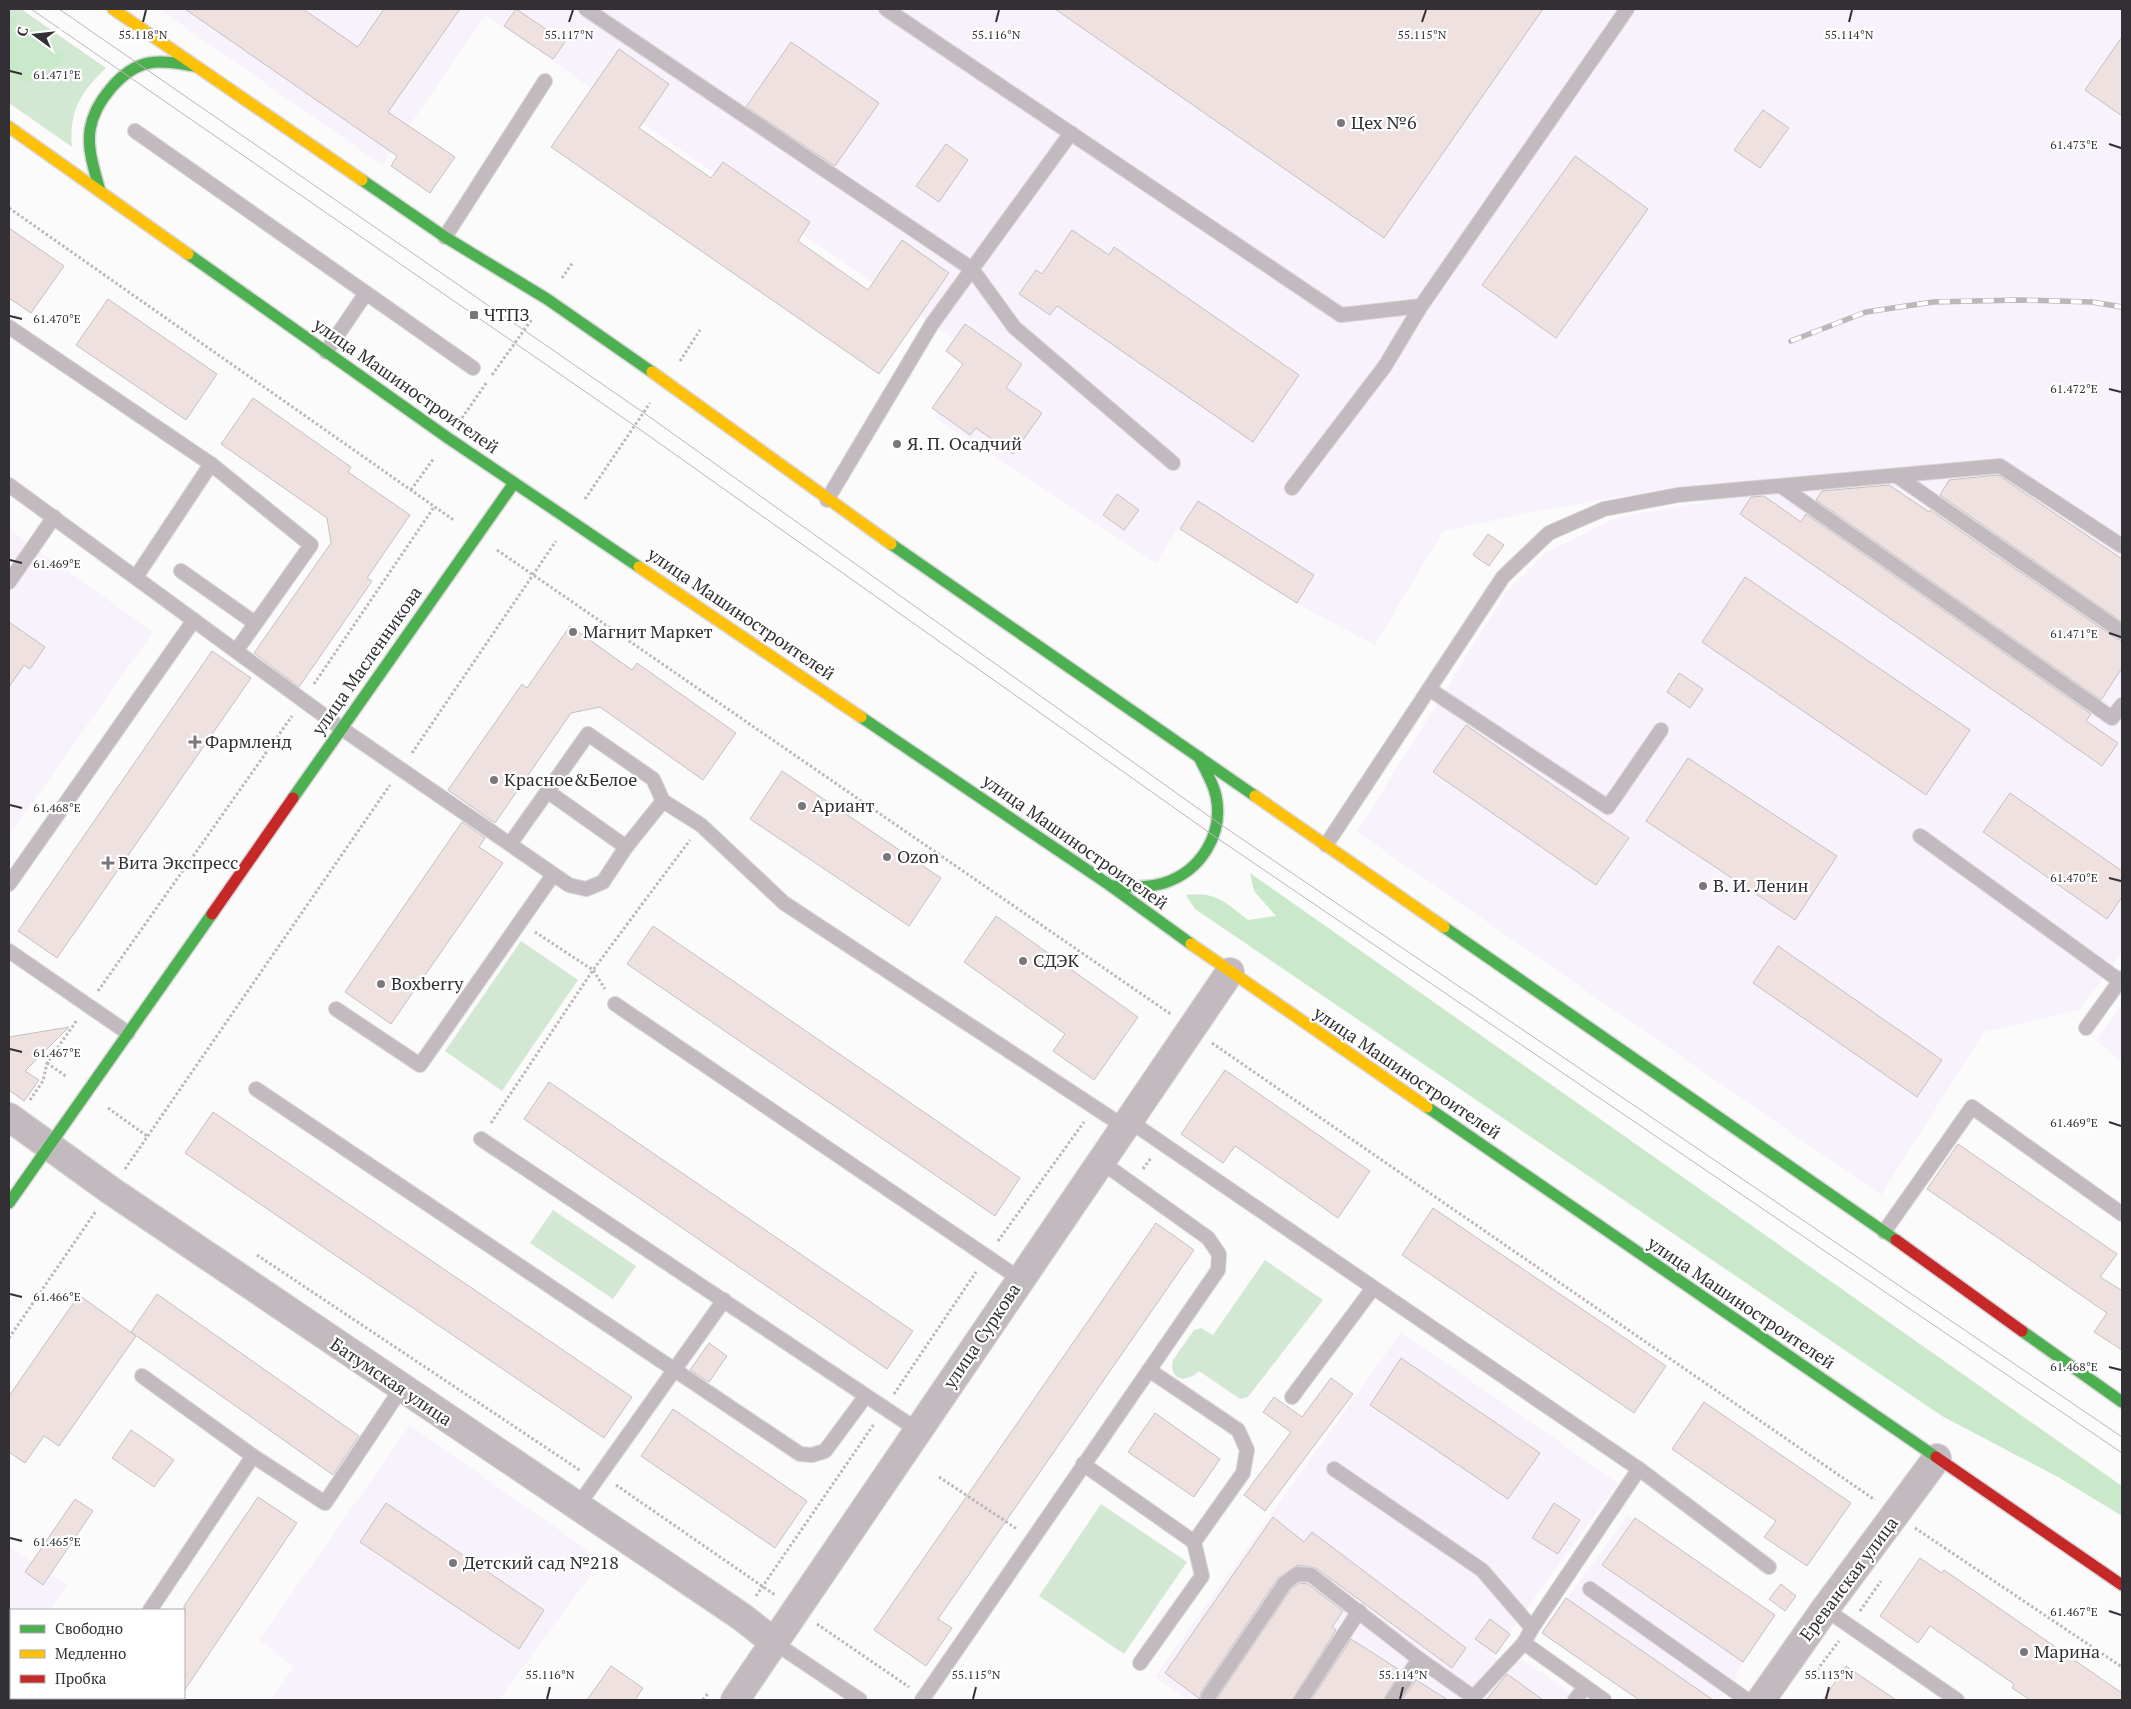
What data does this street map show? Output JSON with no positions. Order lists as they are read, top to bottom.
{
  "streets": {
    "main road": ["улица Машиностроителей", "улица Масленникова"],
    "street": ["улица Суркова", "Батумская улица", "Ереванская улица"]
  },
  "crossings": [
    ["улица Машиностроителей", "улица Масленникова"],
    ["улица Машиностроителей", "улица Суркова"],
    ["улица Машиностроителей", "Ереванская улица"],
    ["улица Масленникова", "Батумская улица"],
    ["улица Суркова", "Батумская улица"]
  ],
  "places": {
    "other": [
      "Цех №6",
      "Я. П. Осадчий",
      "Магнит Маркет",
      "Красное&Белое",
      "Ариант",
      "Ozon",
      "В. И. Ленин",
      "СДЭК",
      "Boxberry",
      "Детский сад №218",
      "Марина"
    ],
    "transit": ["ЧТПЗ"],
    "health": ["Фармленд", "Вита Экспресс"]
  },
  "legend": ["Свободно", "Медленно", "Пробка"],
  "north": "left",
  "coordinates": [
    "55.118°N",
    "55.117°N",
    "55.116°N",
    "55.115°N",
    "55.114°N",
    "61.471°E",
    "61.473°E",
    "61.470°E",
    "61.472°E",
    "61.469°E",
    "61.468°E",
    "61.467°E",
    "61.466°E",
    "61.465°E",
    "55.113°N"
  ]
}
